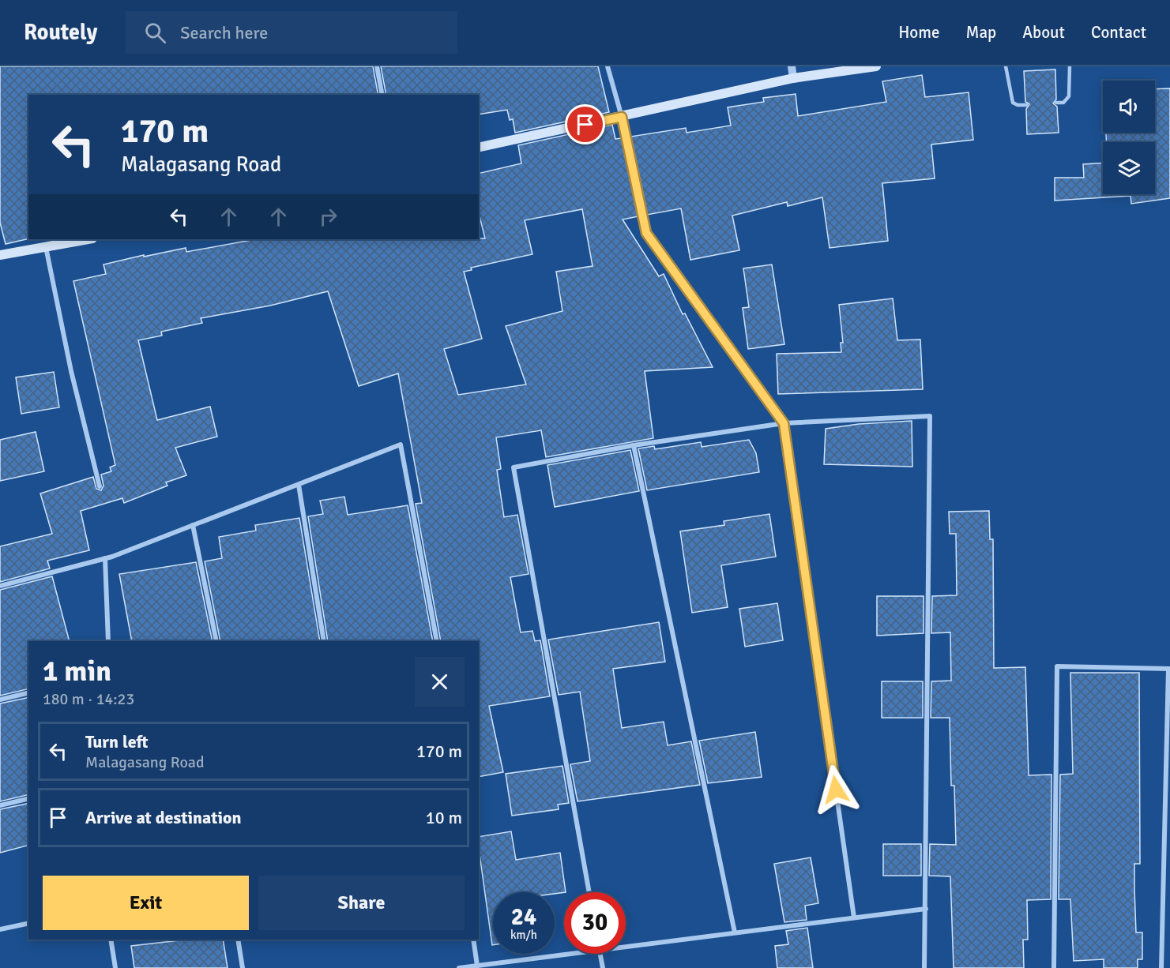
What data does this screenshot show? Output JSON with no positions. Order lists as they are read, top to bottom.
{
  "page": {
    "header": "Routely",
    "search": "Search here",
    "nav": [
      "Home",
      "Map",
      "About",
      "Contact"
    ],
    "turn": ["170 m", "Malagasang Road"],
    "heading": ["1 min", "180 m · 14:23"],
    "list": [
      {
        "name": "Turn left",
        "note": "Malagasang Road",
        "value": "170 m"
      },
      {
        "name": "Arrive at destination",
        "value": "10 m"
      }
    ],
    "buttons": ["Exit", "Share"],
    "speed": "24 km/h",
    "limit": "30"
  }
}
